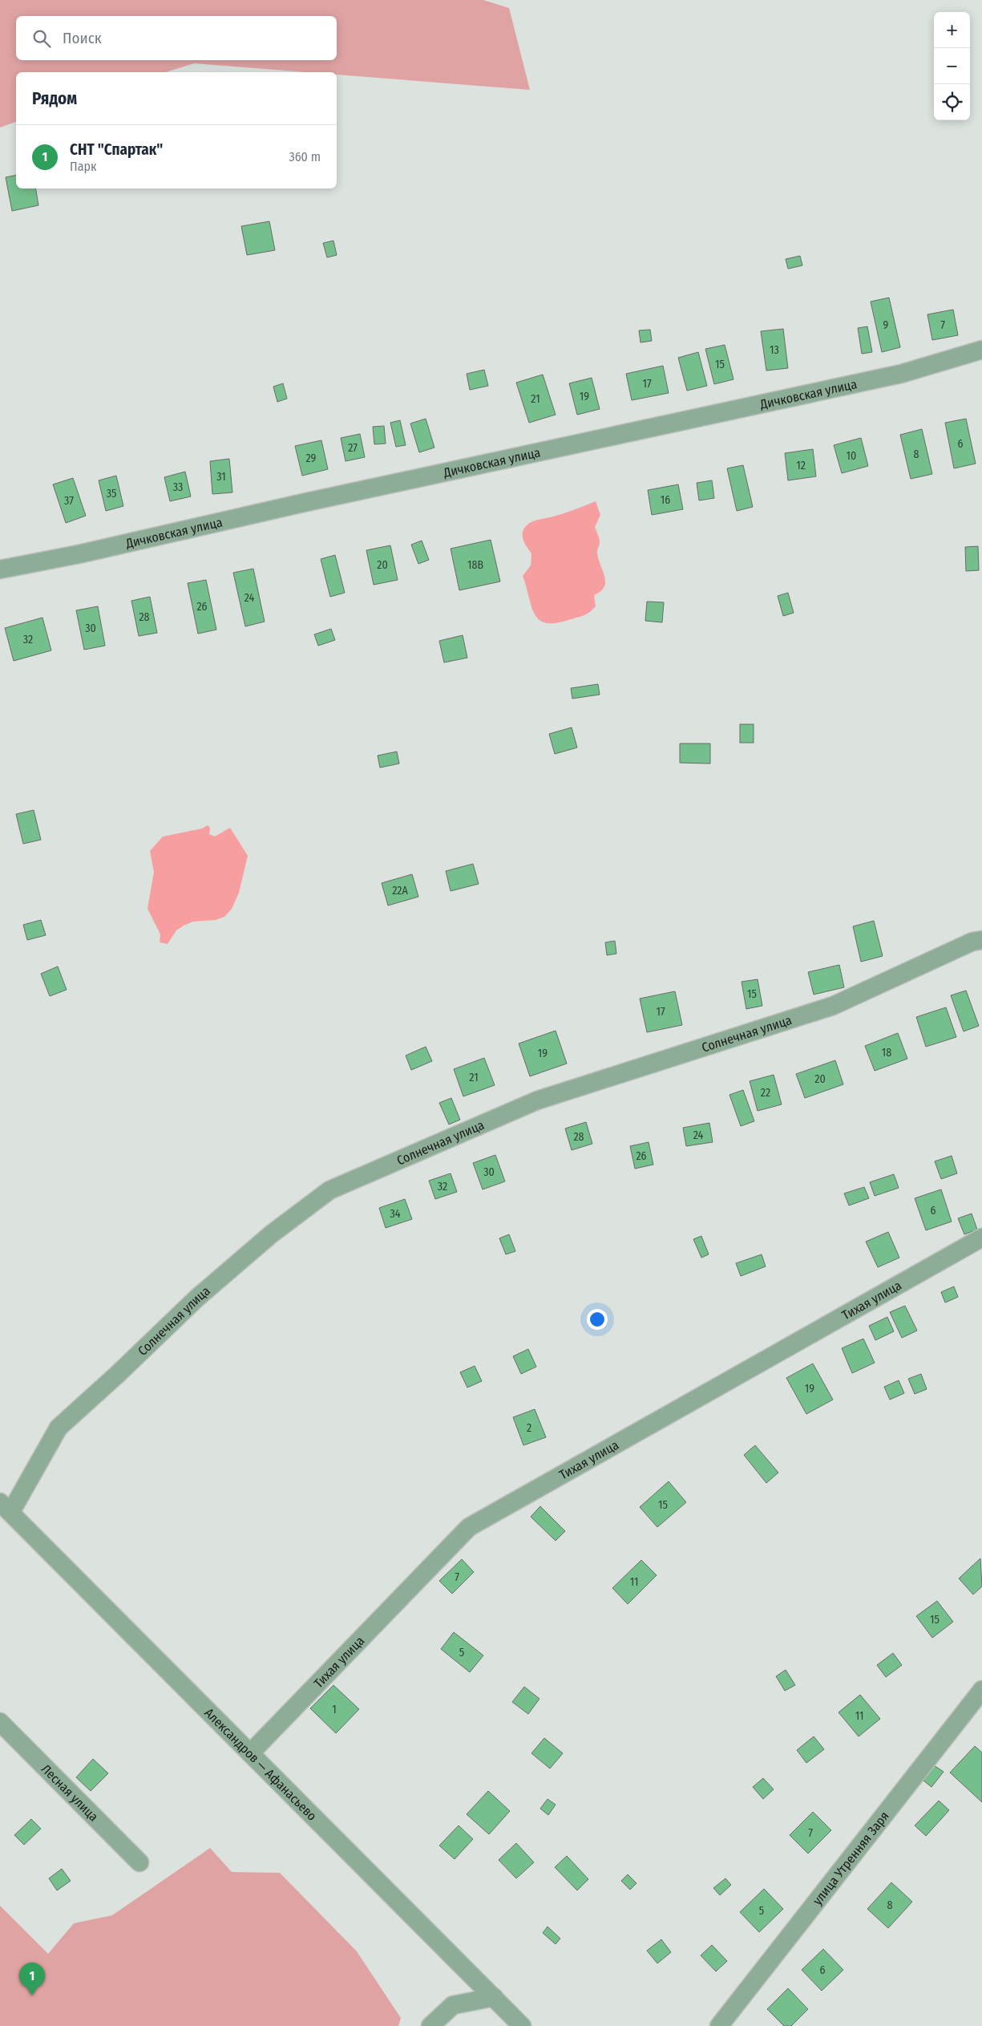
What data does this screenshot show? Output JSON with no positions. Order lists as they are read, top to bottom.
{
  "streets": {
    "street": [
      "Дичковская улица",
      "Солнечная улица",
      "Тихая улица",
      "Александров — Афанасьево",
      "Лесная улица",
      "улица Утренняя Заря"
    ]
  },
  "crossings": [
    ["Солнечная улица", "Александров — Афанасьево"],
    ["Тихая улица", "Александров — Афанасьево"]
  ],
  "house_numbers": [
    "9",
    "7",
    "13",
    "15",
    "17",
    "19",
    "21",
    "6",
    "27",
    "8",
    "10",
    "29",
    "12",
    "31",
    "33",
    "35",
    "16",
    "37",
    "20",
    "18В",
    "24",
    "26",
    "28",
    "30",
    "32",
    "22А",
    "15",
    "17",
    "18",
    "19",
    "21",
    "20",
    "22",
    "24",
    "28",
    "26",
    "30",
    "32",
    "6",
    "34",
    "19",
    "2",
    "15",
    "7",
    "11",
    "15",
    "5",
    "1",
    "11",
    "7",
    "8",
    "5",
    "6"
  ],
  "page": {
    "map_buttons": ["+", "−"],
    "search": "Поиск",
    "heading": "Рядом",
    "list": [
      {
        "mark": "1",
        "name": "СНТ \"Спартак\"",
        "note": "Парк",
        "value": "360 m"
      }
    ],
    "pins": "1"
  }
}
